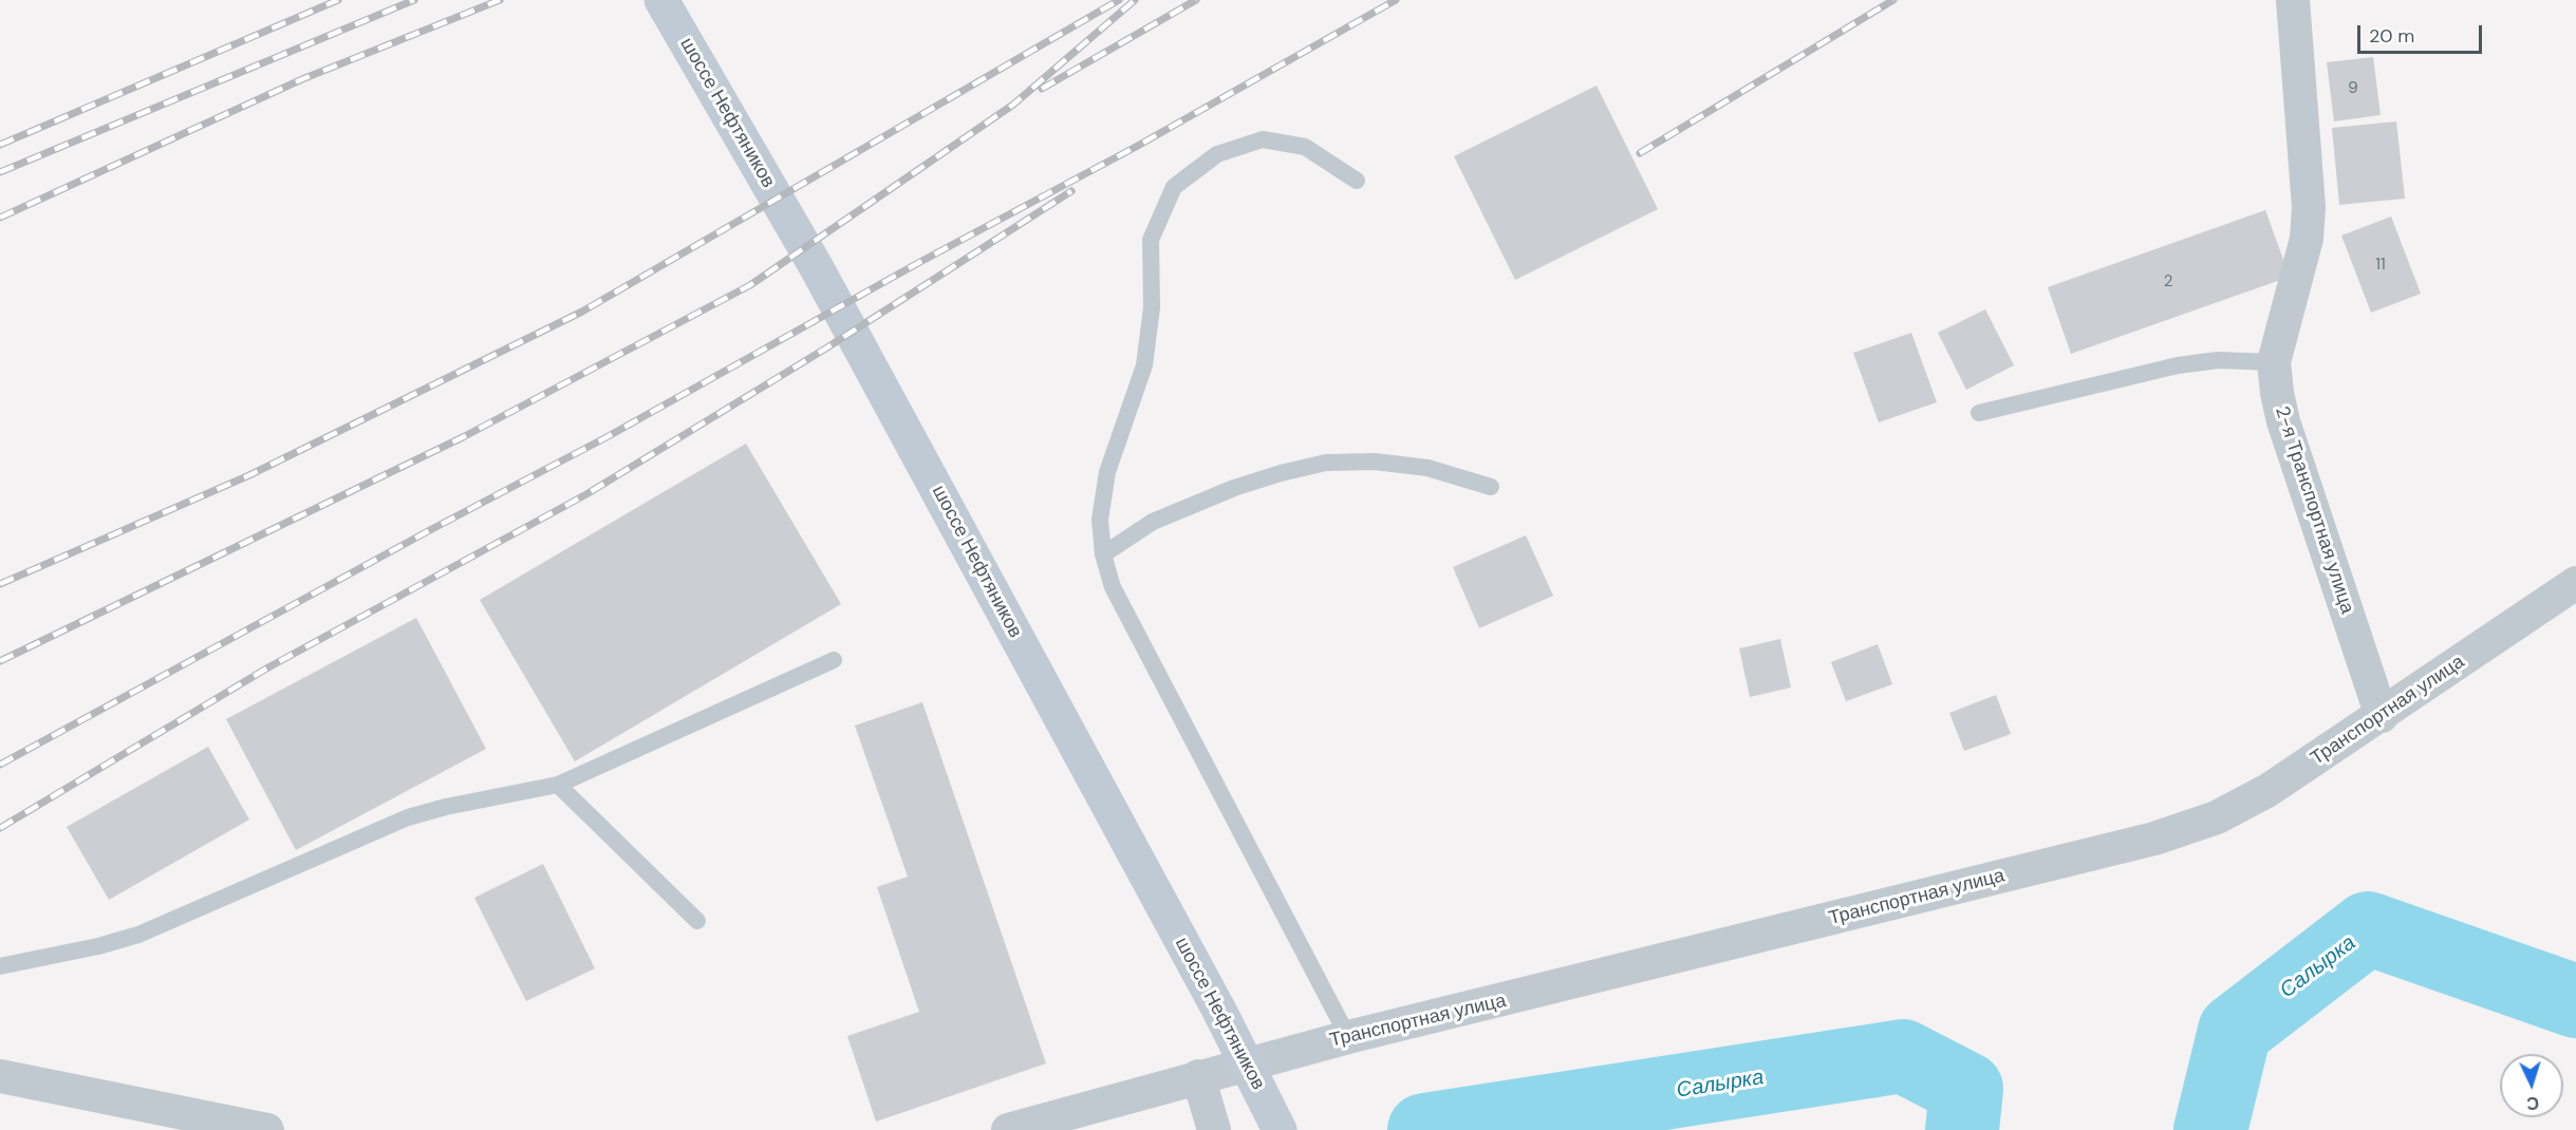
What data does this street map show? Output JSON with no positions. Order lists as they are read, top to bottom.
{
  "streets": {
    "main road": ["шоссе Нефтяников"],
    "street": ["2-я Транспортная улица", "Транспортная улица"]
  },
  "crossings": [
    ["2-я Транспортная улица", "Транспортная улица"]
  ],
  "water": ["Салырка"],
  "house_numbers": ["9", "11", "2"],
  "scale_bar": "20 m",
  "north": "bottom"
}
